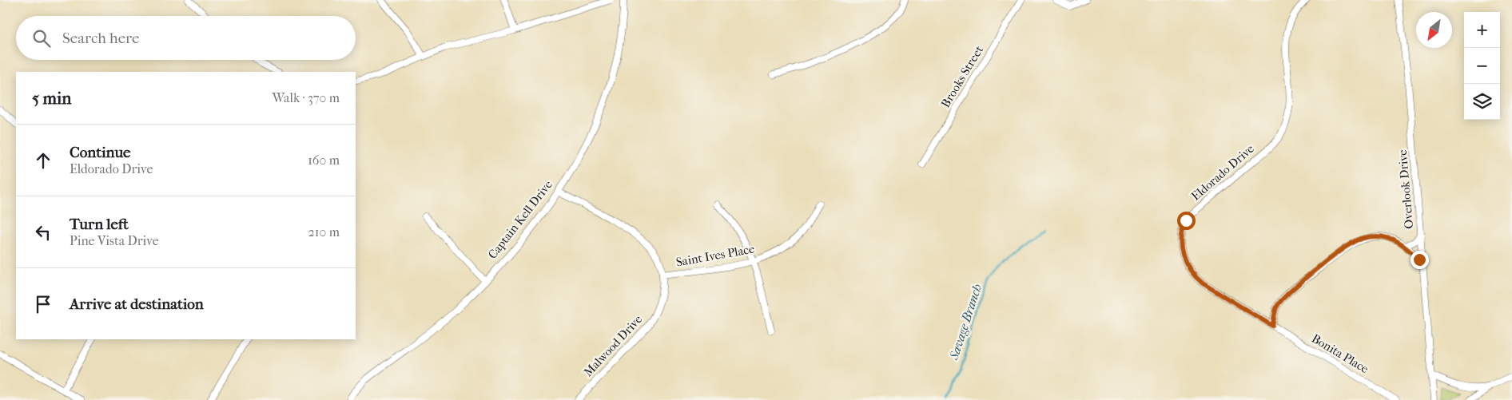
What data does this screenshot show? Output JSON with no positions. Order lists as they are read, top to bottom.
{
  "streets": {
    "street": [
      "Brooks Street",
      "Eldorado Drive",
      "Overlook Drive",
      "Captain Kell Drive",
      "Saint Ives Place",
      "Malwood Drive",
      "Bonita Place"
    ]
  },
  "crossings": [
    ["Eldorado Drive", "Bonita Place"],
    ["Captain Kell Drive", "Malwood Drive"],
    ["Saint Ives Place", "Malwood Drive"]
  ],
  "water": ["Savage Branch"],
  "north": "bottom left",
  "page": {
    "map_buttons": ["+", "−"],
    "search": "Search here",
    "heading": ["5 min", "Walk · 370 m"],
    "list": [
      ["Continue", "Eldorado Drive", "160 m"],
      ["Turn left", "Pine Vista Drive", "210 m"],
      "Arrive at destination"
    ]
  }
}
